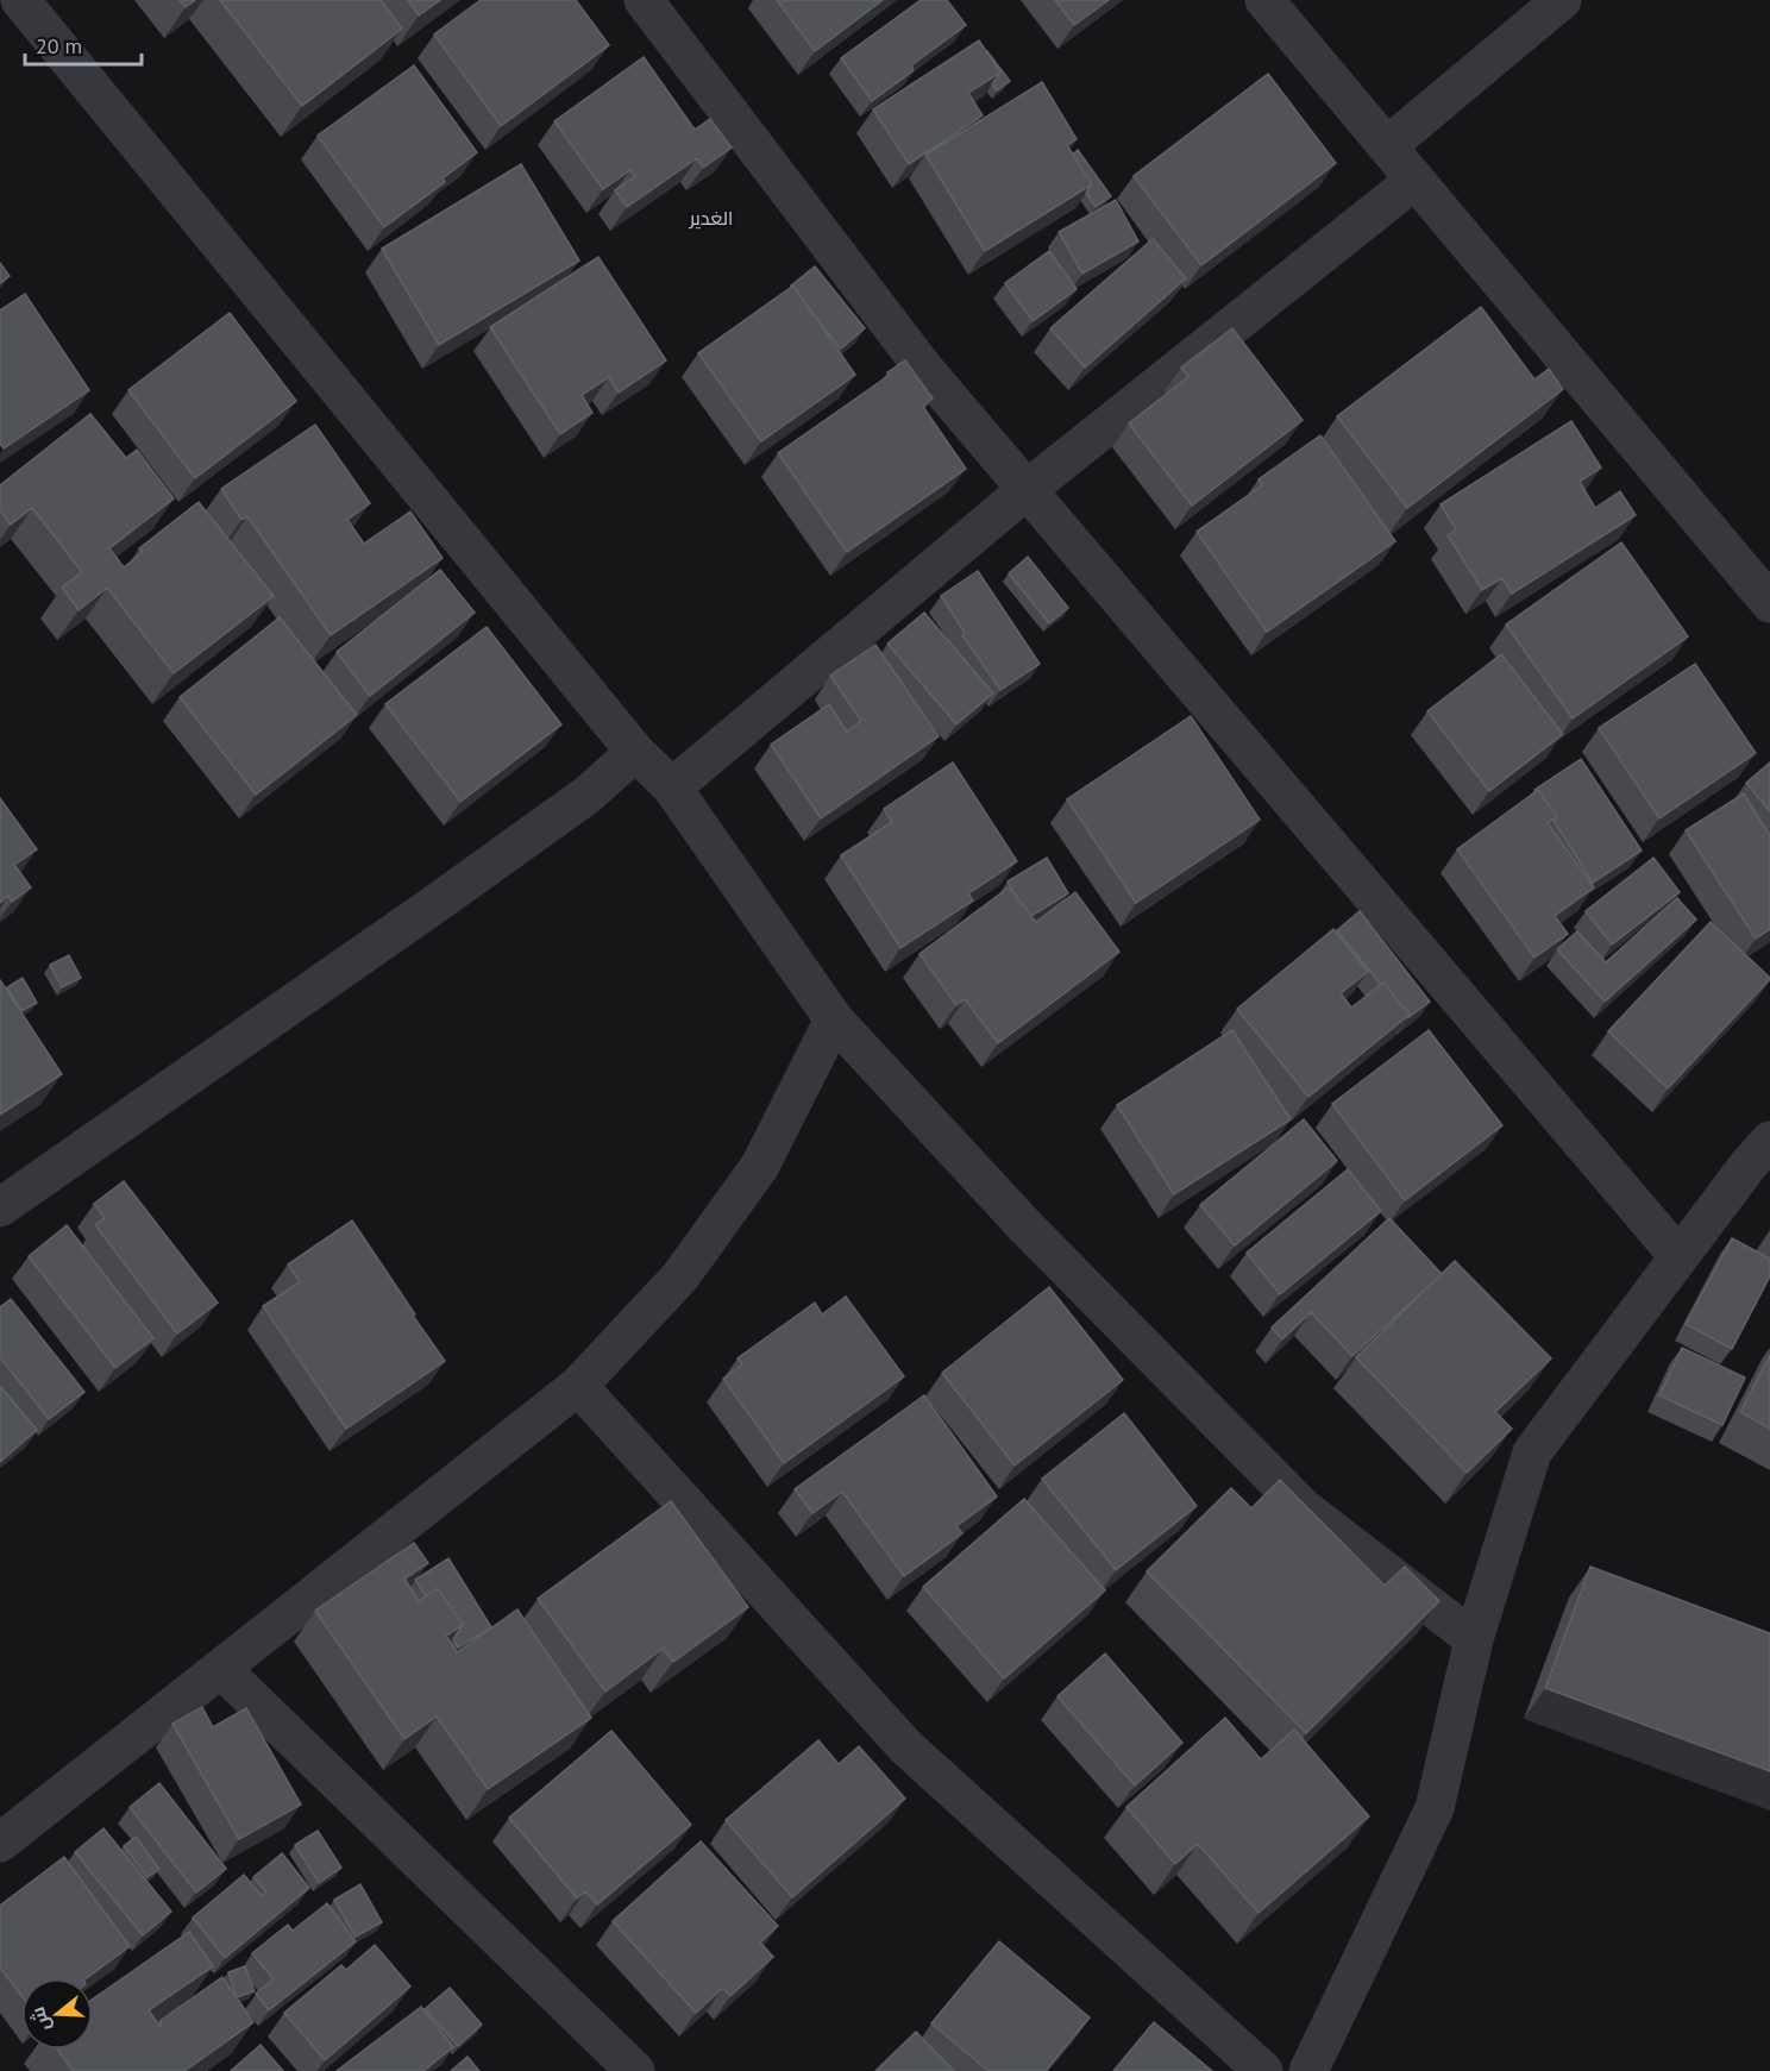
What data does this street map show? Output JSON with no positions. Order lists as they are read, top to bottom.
{
  "districts": ["الغدير"],
  "scale_bar": "20 m",
  "north": "left"
}
